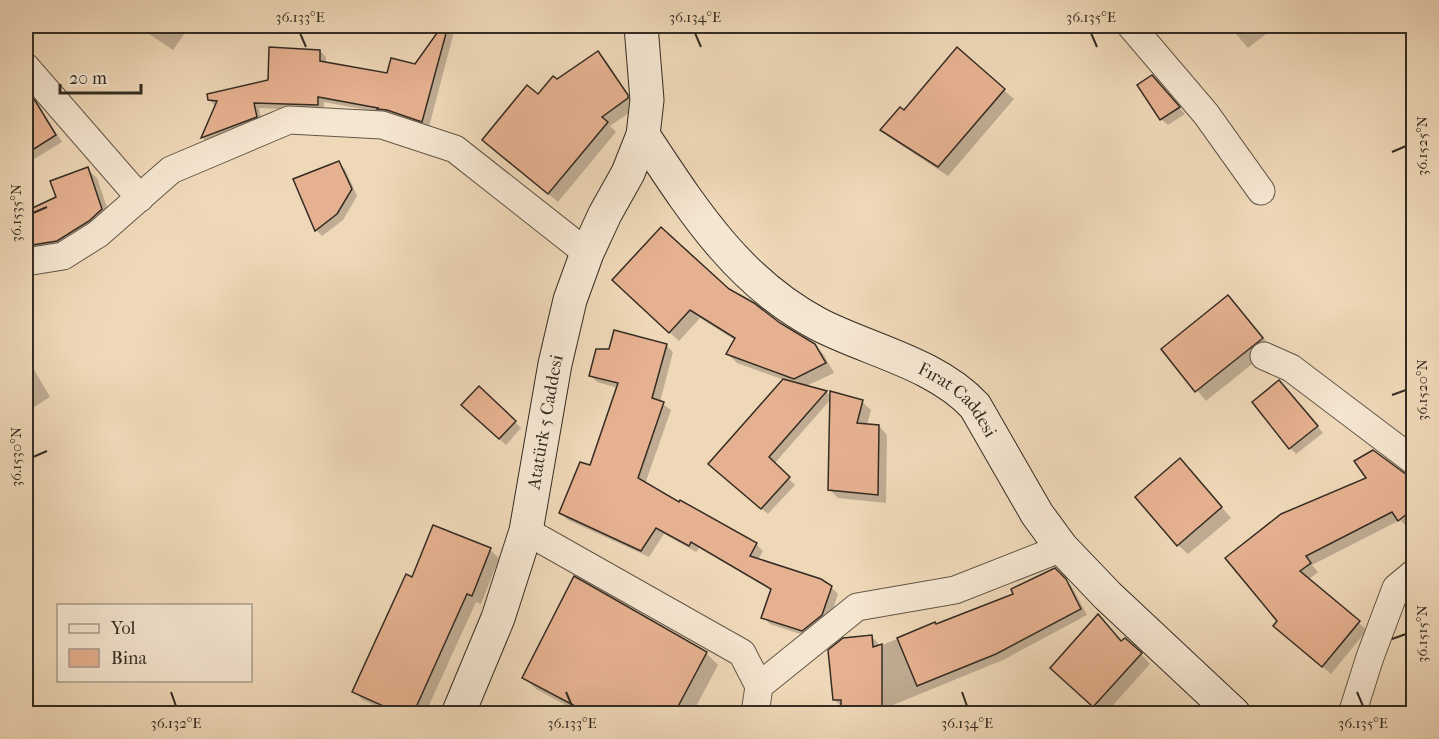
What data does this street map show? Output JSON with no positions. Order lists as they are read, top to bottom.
{
  "streets": {
    "street": ["Fırat Caddesi", "Atatürk 5 Caddesi"]
  },
  "crossings": [
    ["Fırat Caddesi", "Atatürk 5 Caddesi"]
  ],
  "legend": ["Yol", "Bina"],
  "scale_bar": "20 m",
  "coordinates": [
    "36.133°E",
    "36.134°E",
    "36.135°E",
    "36.1525°N",
    "36.1535°N",
    "36.1520°N",
    "36.1530°N",
    "36.1515°N",
    "36.132°E"
  ]
}
